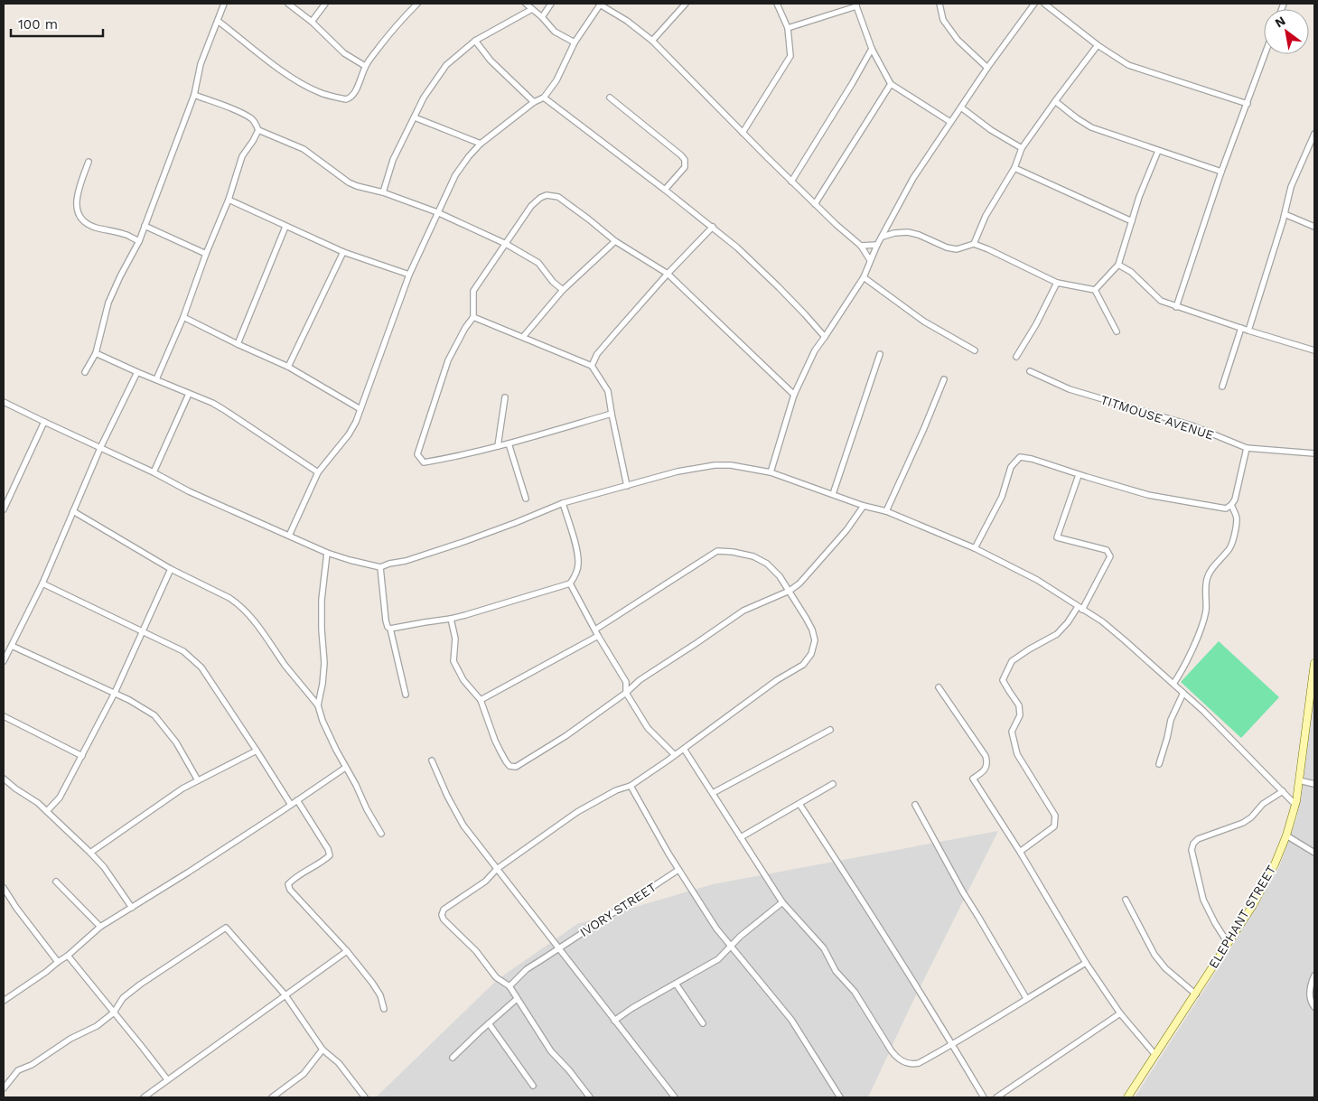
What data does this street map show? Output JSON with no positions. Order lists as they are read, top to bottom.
{
  "streets": {
    "main road": ["ELEPHANT STREET"],
    "street": ["TITMOUSE AVENUE", "IVORY STREET"]
  },
  "scale_bar": "100 m",
  "north": "top left"
}
